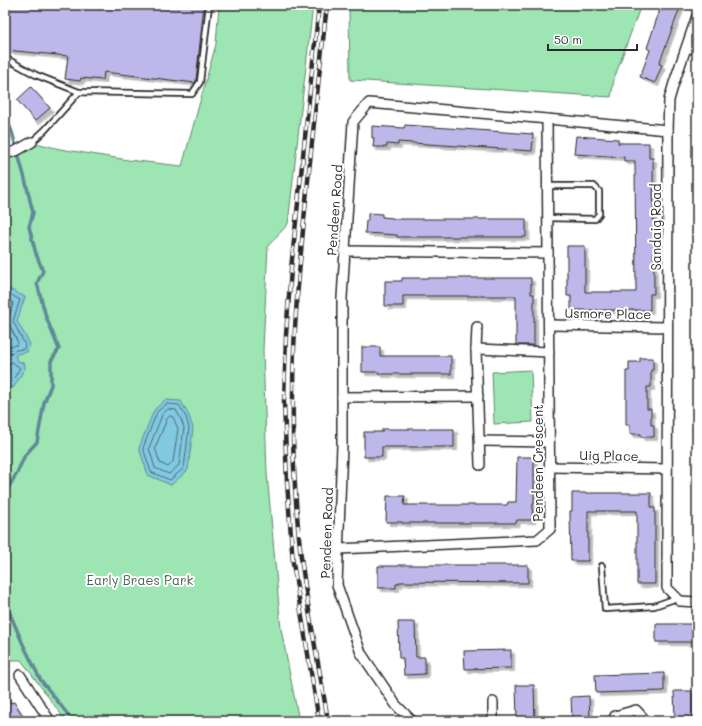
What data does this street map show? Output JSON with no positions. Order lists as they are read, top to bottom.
{
  "streets": {
    "street": [
      "Pendeen Road",
      "Sandaig Road",
      "Usmore Place",
      "Uig Place",
      "Pendeen Crescent"
    ]
  },
  "crossings": [
    ["Pendeen Road", "Pendeen Crescent"],
    ["Sandaig Road", "Usmore Place"],
    ["Sandaig Road", "Uig Place"],
    ["Usmore Place", "Pendeen Crescent"],
    ["Uig Place", "Pendeen Crescent"]
  ],
  "parks": ["Early Braes Park"],
  "scale_bar": "50 m"
}
